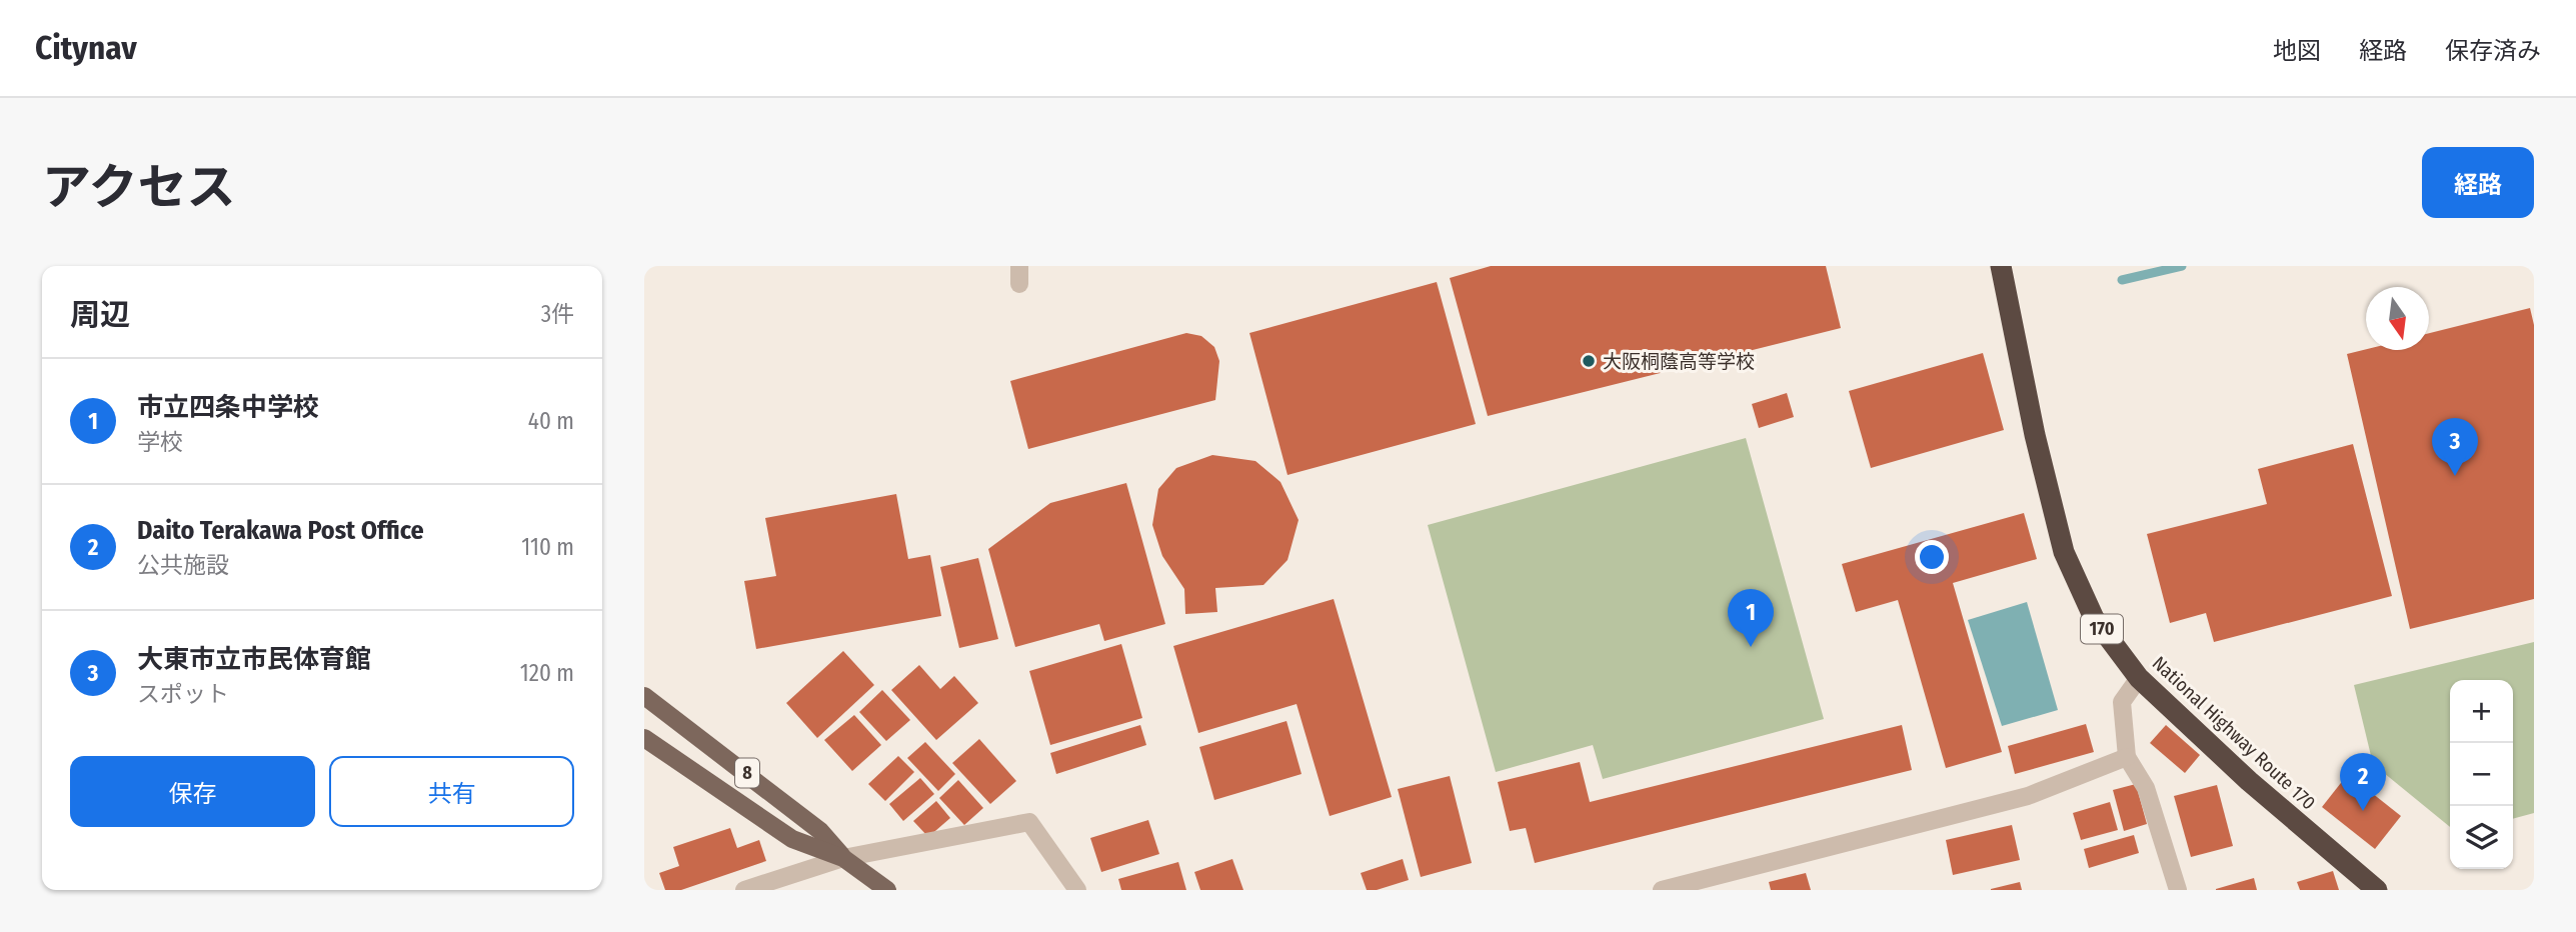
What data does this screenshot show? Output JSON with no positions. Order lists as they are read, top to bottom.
{
  "streets": {
    "highway": ["170", "National Highway Route 170"],
    "main road": ["8"]
  },
  "places": ["大阪桐蔭高等学校"],
  "north": "bottom",
  "page": {
    "header": "Citynav",
    "nav": ["地図", "経路", "保存済み"],
    "title": "アクセス",
    "buttons": [
      "経路",
      ["保存", "共有"]
    ],
    "heading": ["周辺", "3件"],
    "list": [
      {
        "mark": "1",
        "name": "市立四条中学校",
        "note": "学校",
        "value": "40 m"
      },
      {
        "mark": "2",
        "name": "Daito Terakawa Post Office",
        "note": "公共施設",
        "value": "110 m"
      },
      {
        "mark": "3",
        "name": "大東市立市民体育館",
        "note": "スポット",
        "value": "120 m"
      }
    ],
    "pins": ["3", "1", "2"],
    "map_buttons": ["+", "−"]
  }
}
